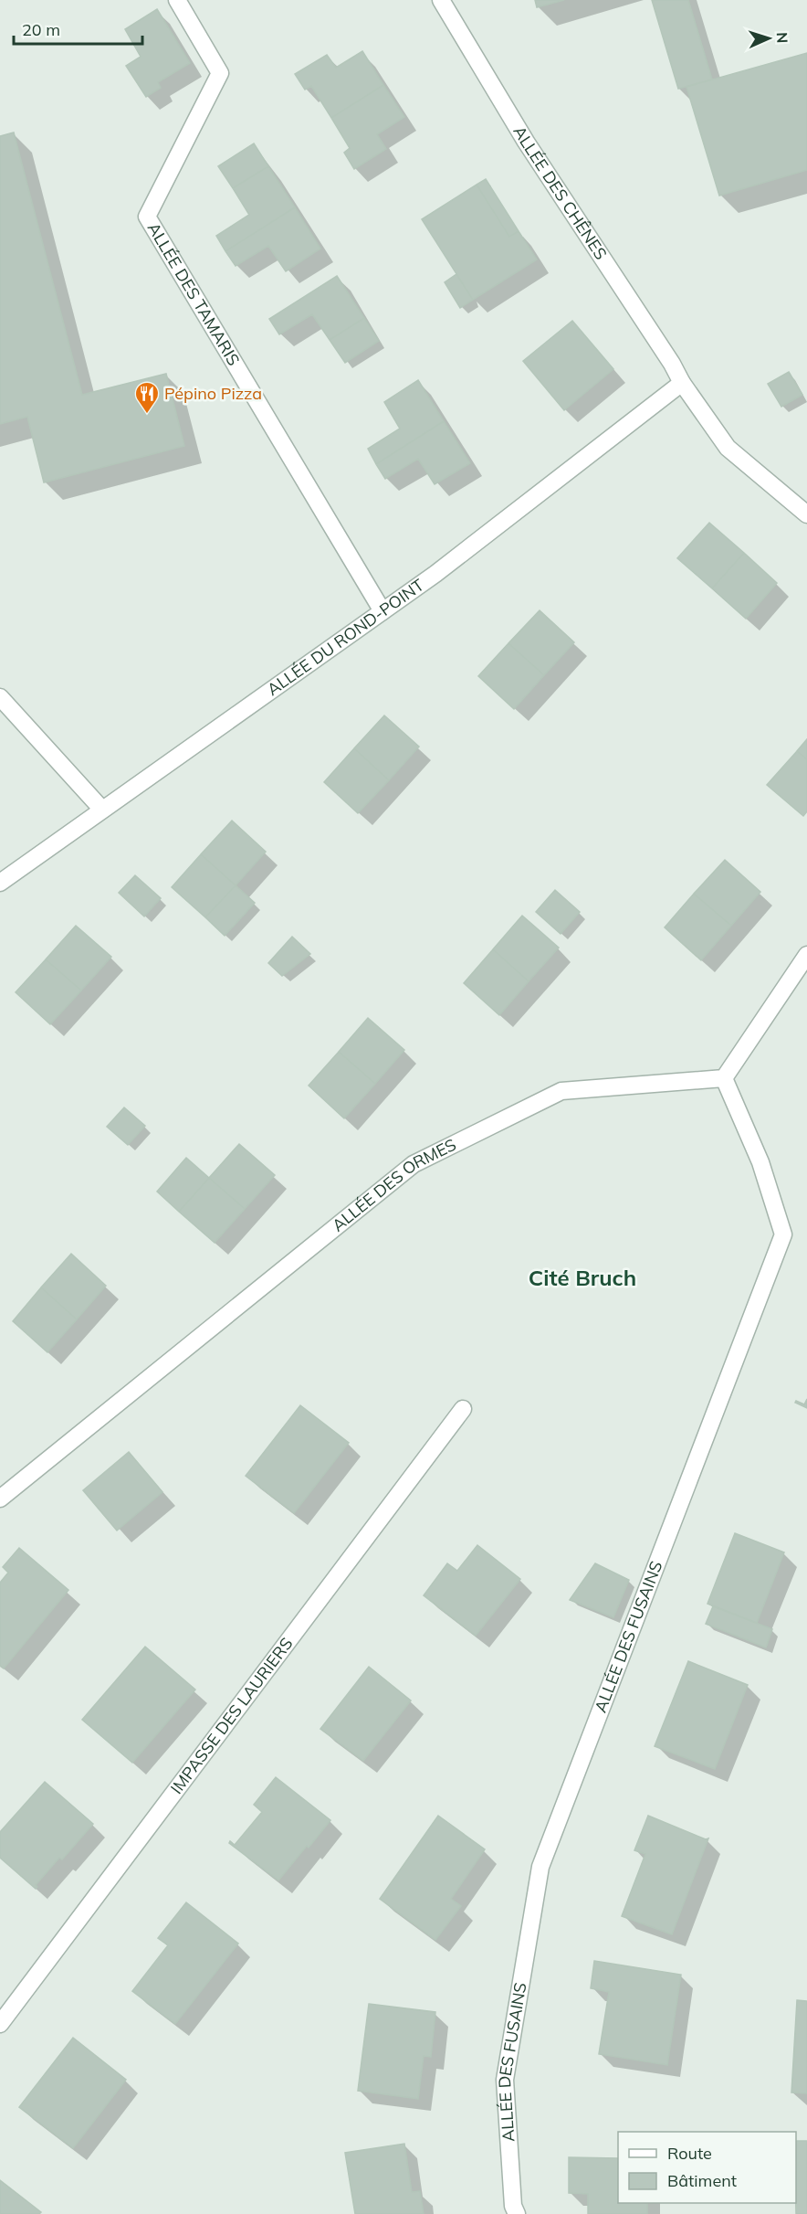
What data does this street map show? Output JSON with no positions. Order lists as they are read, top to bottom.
{
  "streets": {
    "street": [
      "ALLÉE DES CHÊNES",
      "ALLÉE DES TAMARIS",
      "ALLÉE DU ROND-POINT",
      "ALLÉE DES ORMES",
      "ALLÉE DES FUSAINS",
      "IMPASSE DES LAURIERS"
    ]
  },
  "crossings": [
    ["ALLÉE DES CHÊNES", "ALLÉE DU ROND-POINT"],
    ["ALLÉE DES TAMARIS", "ALLÉE DU ROND-POINT"],
    ["ALLÉE DES ORMES", "ALLÉE DES FUSAINS"]
  ],
  "districts": ["Cité Bruch"],
  "places": {
    "restaurant": ["Pépino Pizza"]
  },
  "legend": ["Route", "Bâtiment"],
  "scale_bar": "20 m",
  "north": "right"
}
